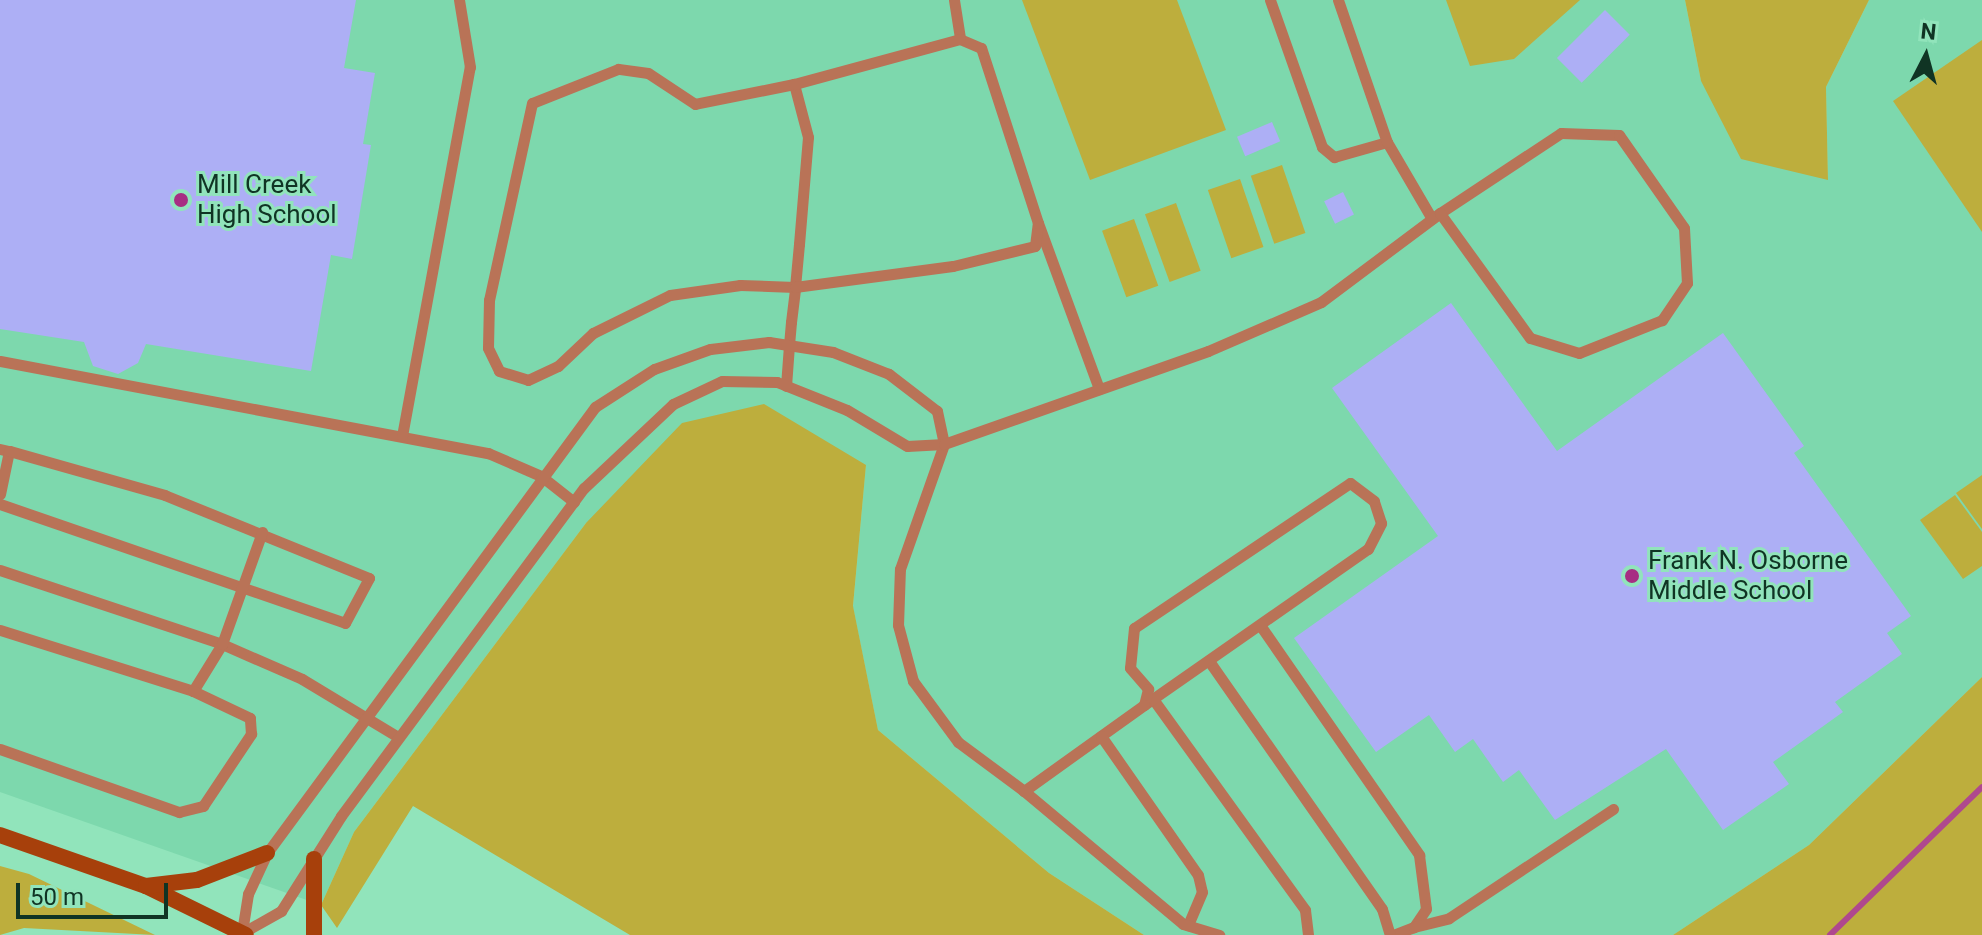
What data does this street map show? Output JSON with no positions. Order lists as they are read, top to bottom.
{
  "places": ["Mill Creek High School", "Frank N. Osborne Middle School"],
  "scale_bar": "50 m",
  "north": "top"
}
